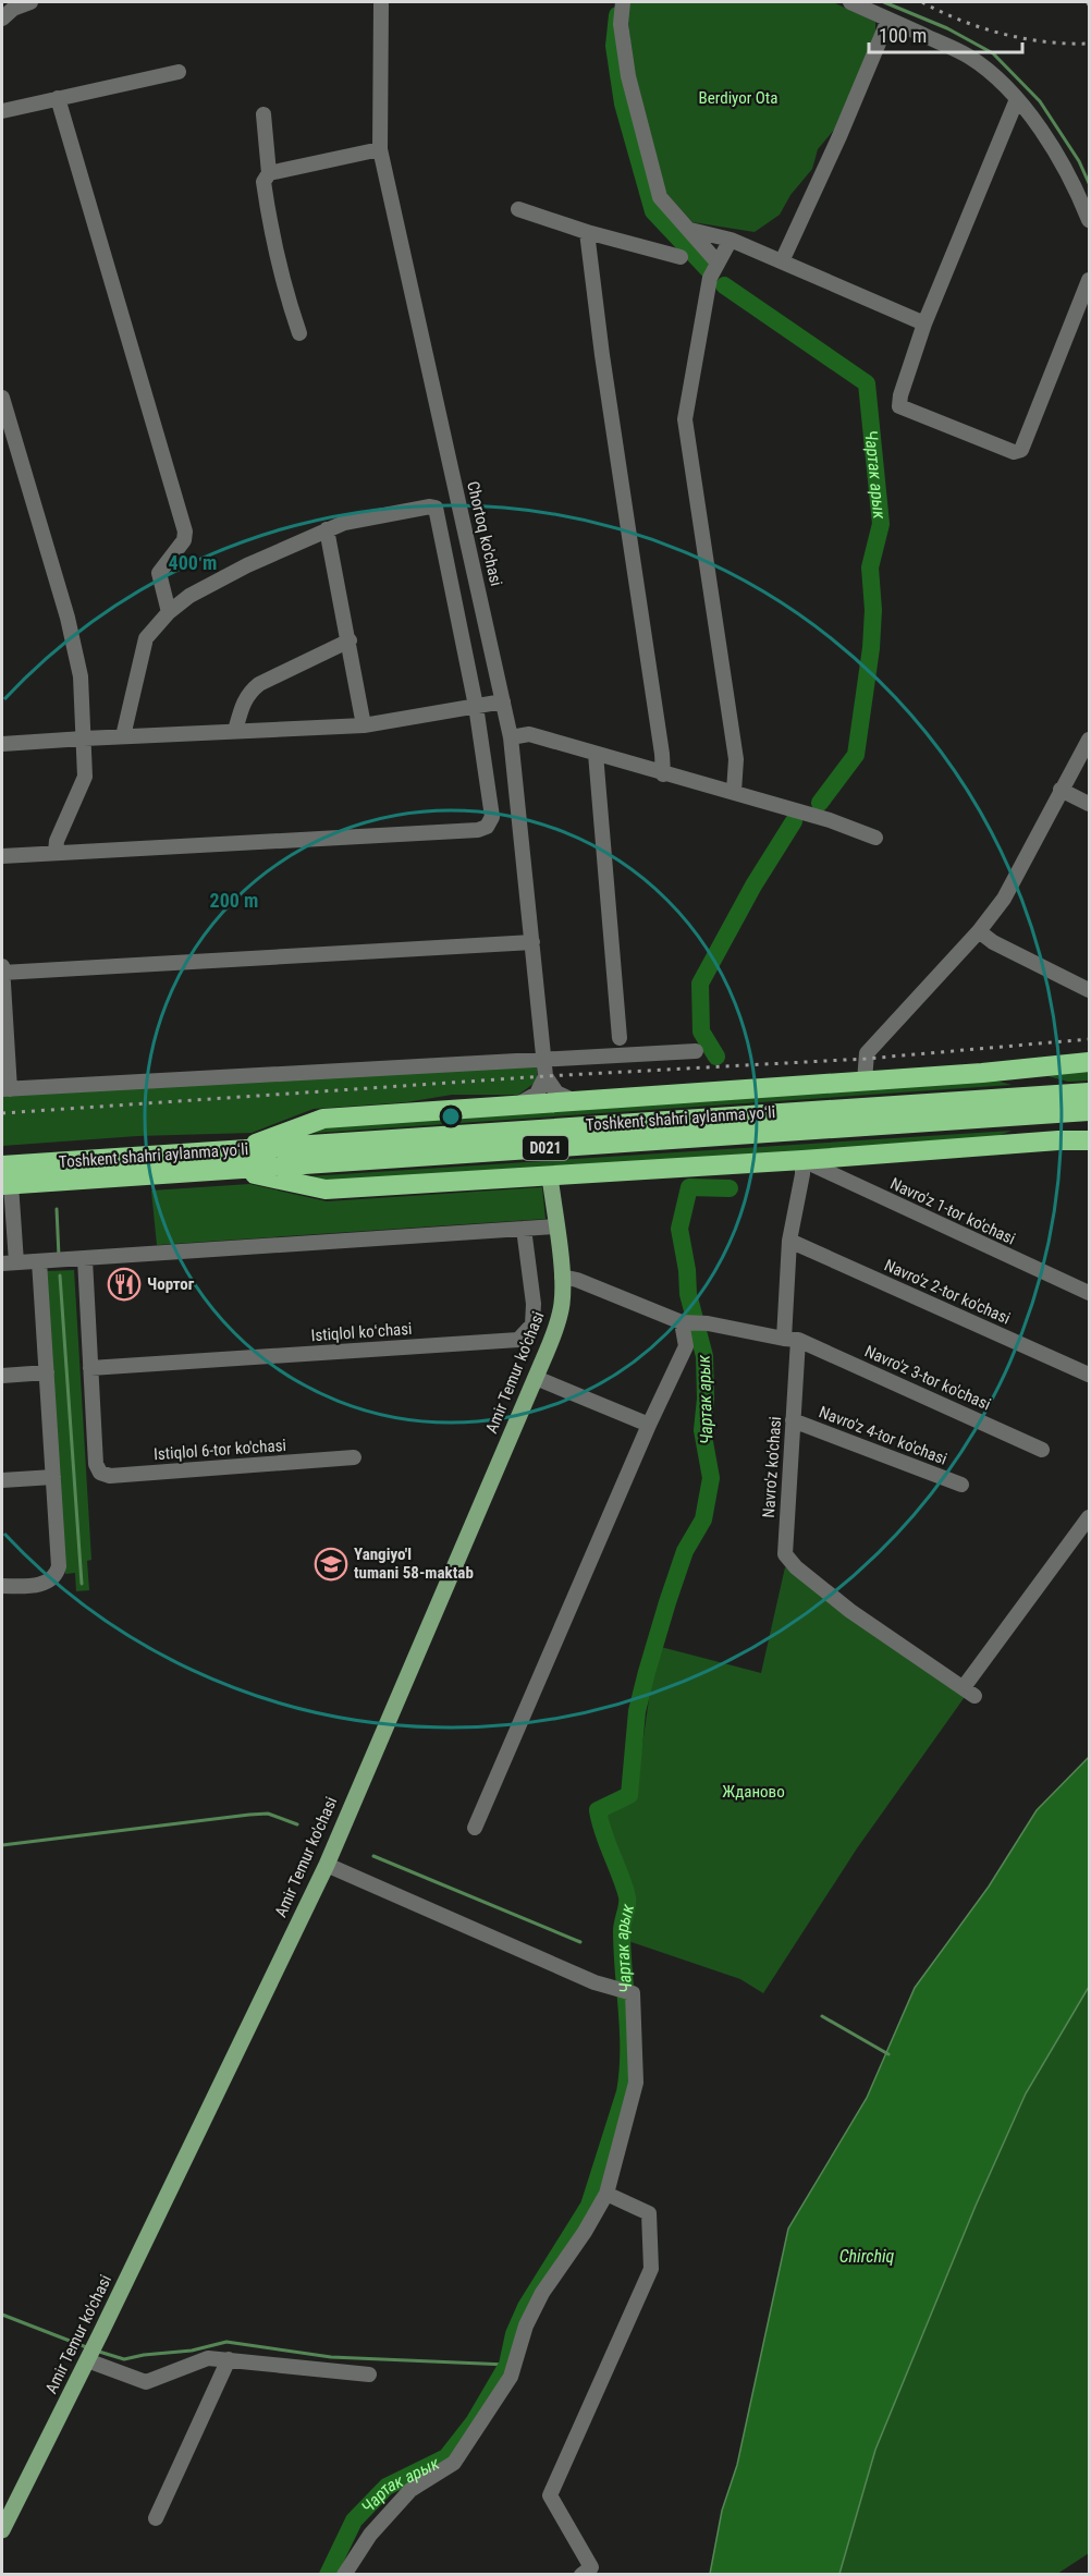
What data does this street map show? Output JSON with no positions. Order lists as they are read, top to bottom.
{
  "streets": {
    "highway": ["Toshkent shahri aylanma yoʻli", "D021"],
    "main road": ["Amir Temur ko'chasi"],
    "street": [
      "Chortoq ko'chasi",
      "Navro'z 1-tor ko'chasi",
      "Navro'z 2-tor ko'chasi",
      "Istiqlol koʻchasi",
      "Navro'z 3-tor ko'chasi",
      "Navro'z 4-tor ko'chasi",
      "Istiqlol 6-tor ko'chasi",
      "Navro'z ko'chasi"
    ]
  },
  "crossings": [
    ["Navro'z 1-tor ko'chasi", "Navro'z ko'chasi"],
    ["Navro'z 2-tor ko'chasi", "Navro'z ko'chasi"],
    ["Istiqlol koʻchasi", "Istiqlol 6-tor ko'chasi"],
    ["Navro'z 3-tor ko'chasi", "Navro'z ko'chasi"],
    ["Navro'z 4-tor ko'chasi", "Navro'z ko'chasi"]
  ],
  "water": ["Чартак арык", "Chirchiq"],
  "parks": ["Berdiyor Ota", "Жданово"],
  "places": {
    "restaurant": ["Чортог"],
    "school or university": ["Yangiyo'l tumani 58-maktab"]
  },
  "scale_bar": "100 m",
  "rings": ["400 m", "200 m"]
}
